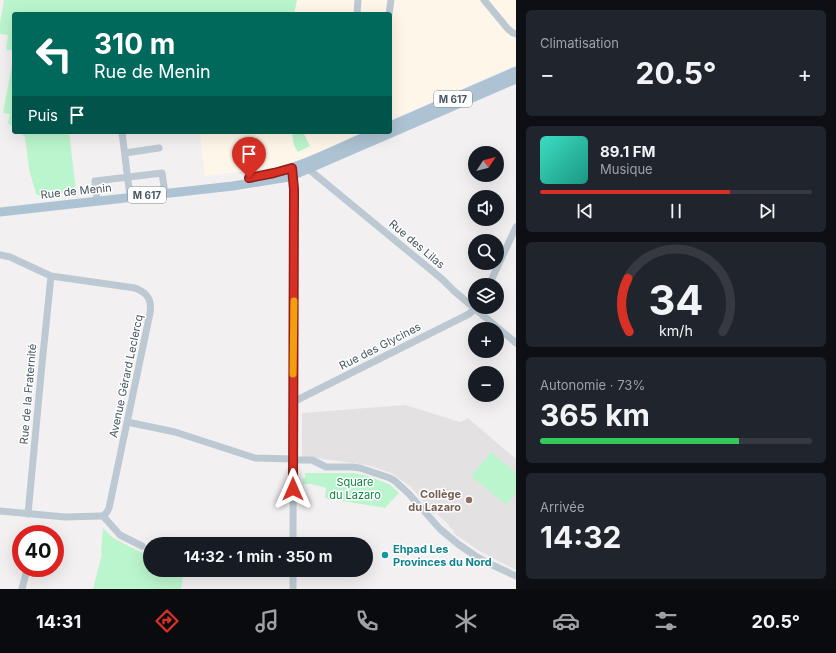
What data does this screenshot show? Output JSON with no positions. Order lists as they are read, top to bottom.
{
  "streets": {
    "main road": ["M 617", "Rue de Menin"],
    "street": [
      "Rue des Lilas",
      "Rue des Glycines",
      "Avenue Gérard Leclercq",
      "Rue de la Fraternité"
    ]
  },
  "crossings": [
    ["Rue de Menin", "Rue des Lilas"],
    ["Avenue Gérard Leclercq", "Rue de la Fraternité"]
  ],
  "parks": ["Square du Lazaro"],
  "places": ["Collège du Lazaro", "Ehpad Les Provinces du Nord"],
  "north": "top right",
  "page": {
    "tile": [
      "Climatisation",
      ["Autonomie · 73%", "365 km"],
      ["Arrivée", "14:32"]
    ],
    "turn": ["310 m", "Rue de Menin"],
    "heat": ["−", "20.5°", "+"],
    "then": "Puis",
    "song": ["89.1 FM", "Musique"],
    "map_buttons": ["+", "−"],
    "limit": "40",
    "trip": "14:32 · 1 min · 350 m",
    "tabs": ["14:31", "20.5°"],
    "gauge": ["34", "km/h"]
  }
}
